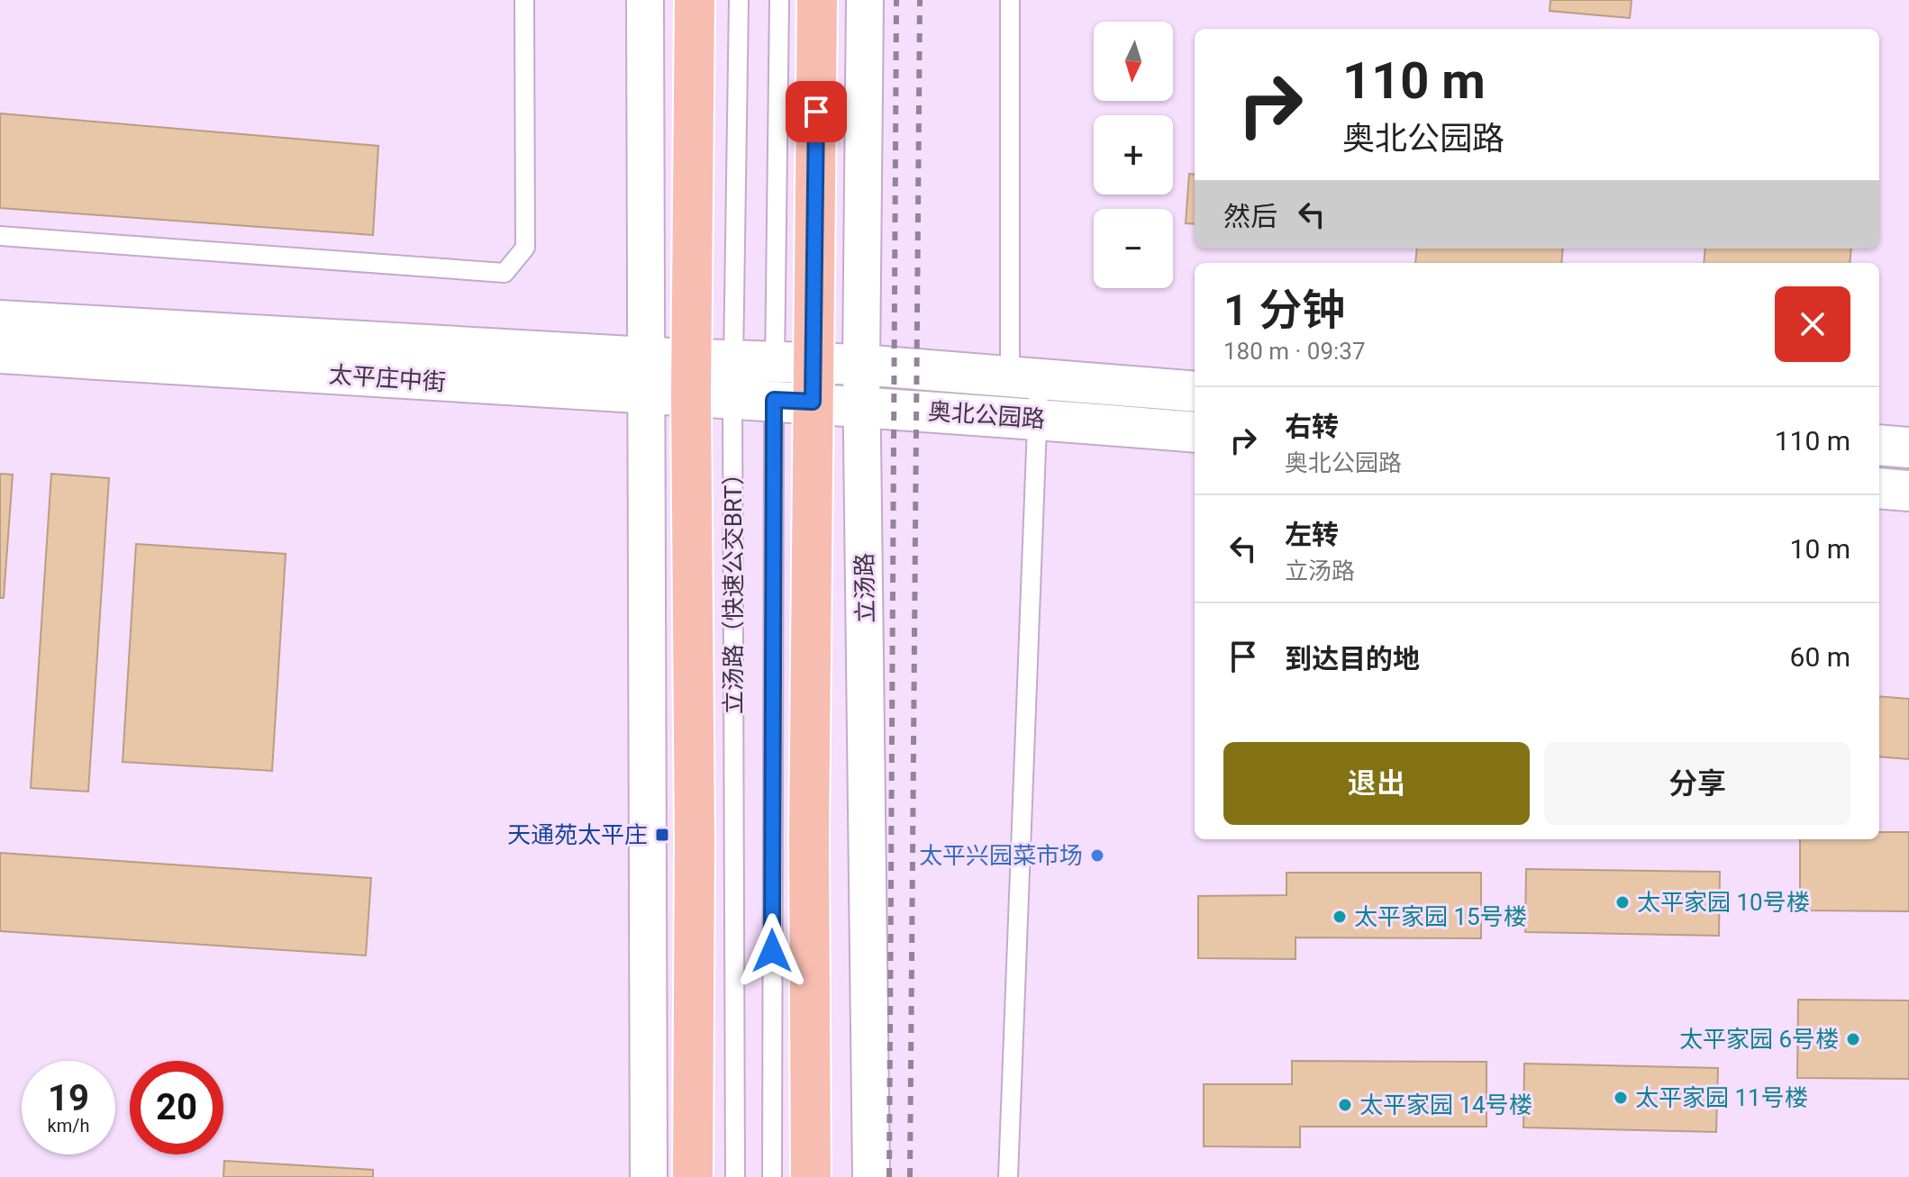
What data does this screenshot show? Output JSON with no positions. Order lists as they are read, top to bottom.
{
  "streets": {
    "main road": ["太平庄中街", "奥北公园路"],
    "street": ["立汤路"],
    "lane": ["立汤路（快速公交BRT）"]
  },
  "crossings": [
    ["太平庄中街", "奥北公园路"],
    ["太平庄中街", "立汤路（快速公交BRT）"],
    ["奥北公园路", "立汤路（快速公交BRT）"],
    ["奥北公园路", "立汤路"]
  ],
  "places": {
    "transit": ["天通苑太平庄"],
    "other": [
      "太平兴园菜市场",
      "太平家园 10号楼",
      "太平家园 15号楼",
      "太平家园 6号楼",
      "太平家园 11号楼",
      "太平家园 14号楼"
    ]
  },
  "north": "bottom",
  "page": {
    "map_buttons": ["+", "−"],
    "turn": ["110 m", "奥北公园路"],
    "then": "然后",
    "heading": ["1 分钟", "180 m · 09:37"],
    "list": [
      {
        "name": "右转",
        "note": "奥北公园路",
        "value": "110 m"
      },
      {
        "name": "左转",
        "note": "立汤路",
        "value": "10 m"
      },
      {
        "name": "到达目的地",
        "value": "60 m"
      }
    ],
    "buttons": ["退出", "分享"],
    "speed": "19 km/h",
    "limit": "20"
  }
}
